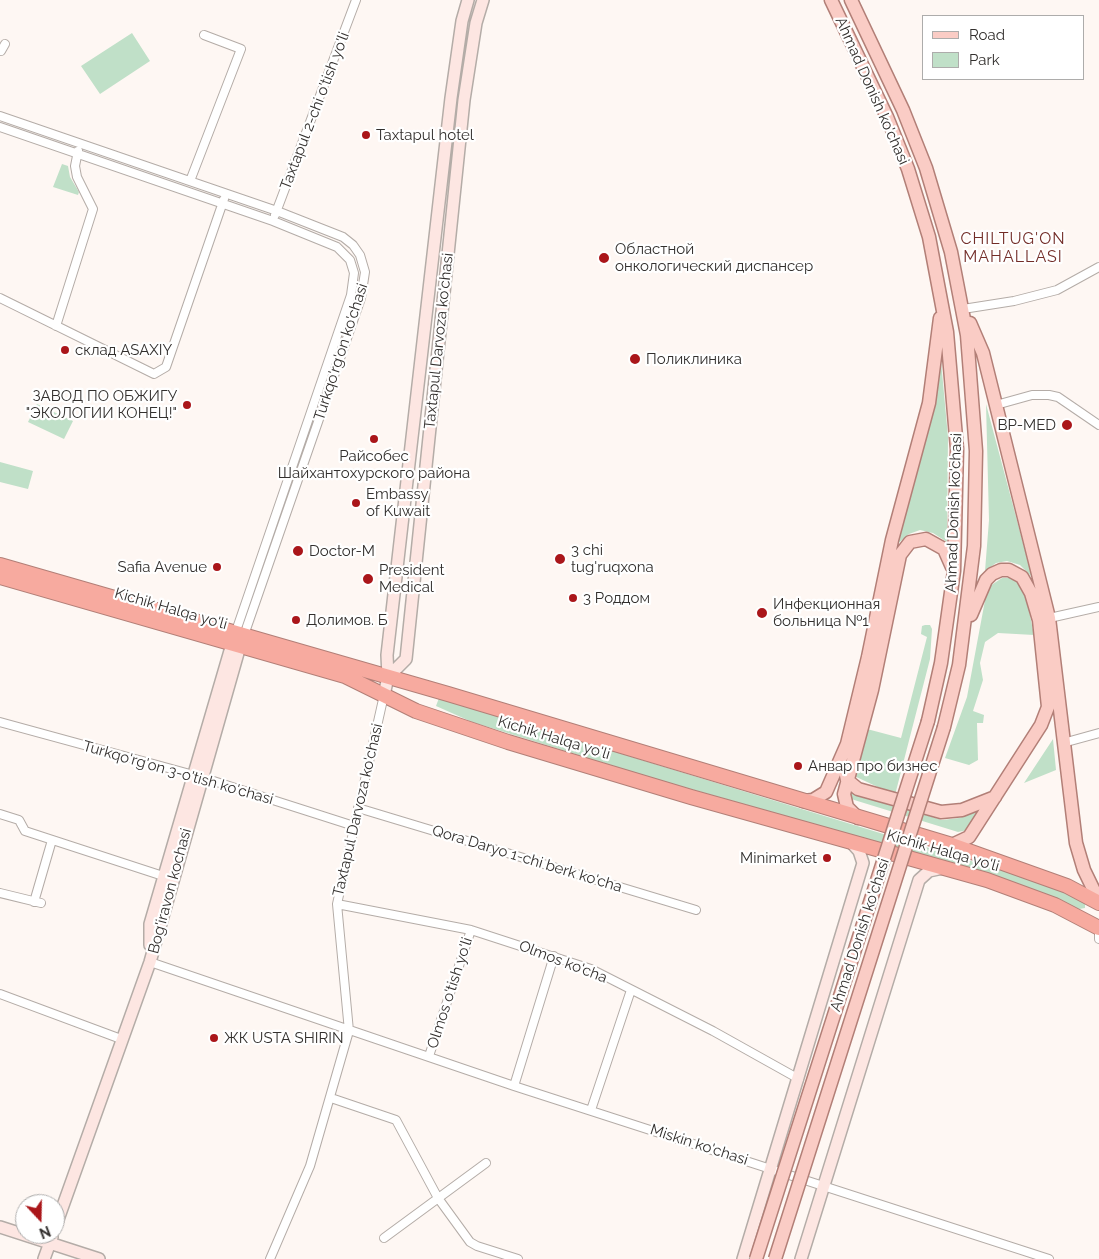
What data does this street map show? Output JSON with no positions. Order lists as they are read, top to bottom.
{
  "streets": {
    "highway": ["Kichik Halqa yo'li"],
    "main road": ["Ahmad Donish ko'chasi"],
    "street": [
      "Taxtapul 2-chi o'tish yo'li",
      "Taxtapul Darvoza ko'chasi",
      "Turkqo'rg'on ko'chasi",
      "Turkqo'rg'on 3-o'tish ko'chasi",
      "Qora Daryo 1-chi berk ko'cha",
      "Bog'iravon kochasi",
      "Olmos ko'cha",
      "Olmos o'tish yo'li",
      "Miskin ko'chasi"
    ]
  },
  "crossings": [
    ["Ahmad Donish ko'chasi", "Kichik Halqa yo'li"],
    ["Ahmad Donish ko'chasi", "Olmos ko'cha"],
    ["Ahmad Donish ko'chasi", "Miskin ko'chasi"],
    ["Taxtapul 2-chi o'tish yo'li", "Turkqo'rg'on ko'chasi"],
    ["Taxtapul Darvoza ko'chasi", "Kichik Halqa yo'li"],
    ["Taxtapul Darvoza ko'chasi", "Turkqo'rg'on 3-o'tish ko'chasi"],
    ["Taxtapul Darvoza ko'chasi", "Qora Daryo 1-chi berk ko'cha"],
    ["Taxtapul Darvoza ko'chasi", "Olmos ko'cha"],
    ["Taxtapul Darvoza ko'chasi", "Miskin ko'chasi"],
    ["Turkqo'rg'on ko'chasi", "Kichik Halqa yo'li"],
    ["Turkqo'rg'on ko'chasi", "Bog'iravon kochasi"],
    ["Kichik Halqa yo'li", "Bog'iravon kochasi"],
    ["Turkqo'rg'on 3-o'tish ko'chasi", "Bog'iravon kochasi"],
    ["Bog'iravon kochasi", "Miskin ko'chasi"],
    ["Olmos ko'cha", "Olmos o'tish yo'li"],
    ["Olmos o'tish yo'li", "Miskin ko'chasi"]
  ],
  "districts": ["CHILTUG'ON MAHALLASI"],
  "places": [
    "Taxtapul hotel",
    "Областной онкологический диспансер",
    "склад ASAXIY",
    "Поликлиника",
    "ЗАВОД ПО ОБЖИГУ \"ЭКОЛОГИИ КОНЕЦ!\"",
    "BP-MED",
    "Райсобес Шайхантохурского района",
    "Embassy of Kuwait",
    "Doctor-M",
    "3 chi tug'ruqxona",
    "Safia Avenue",
    "President Medical",
    "3 Роддом",
    "Инфекционная больница №1",
    "Долимов. Б",
    "Анвар про бизнес",
    "Minimarket",
    "ЖК USTA SHIRIN"
  ],
  "legend": ["Road", "Park"],
  "north": "bottom"
}
